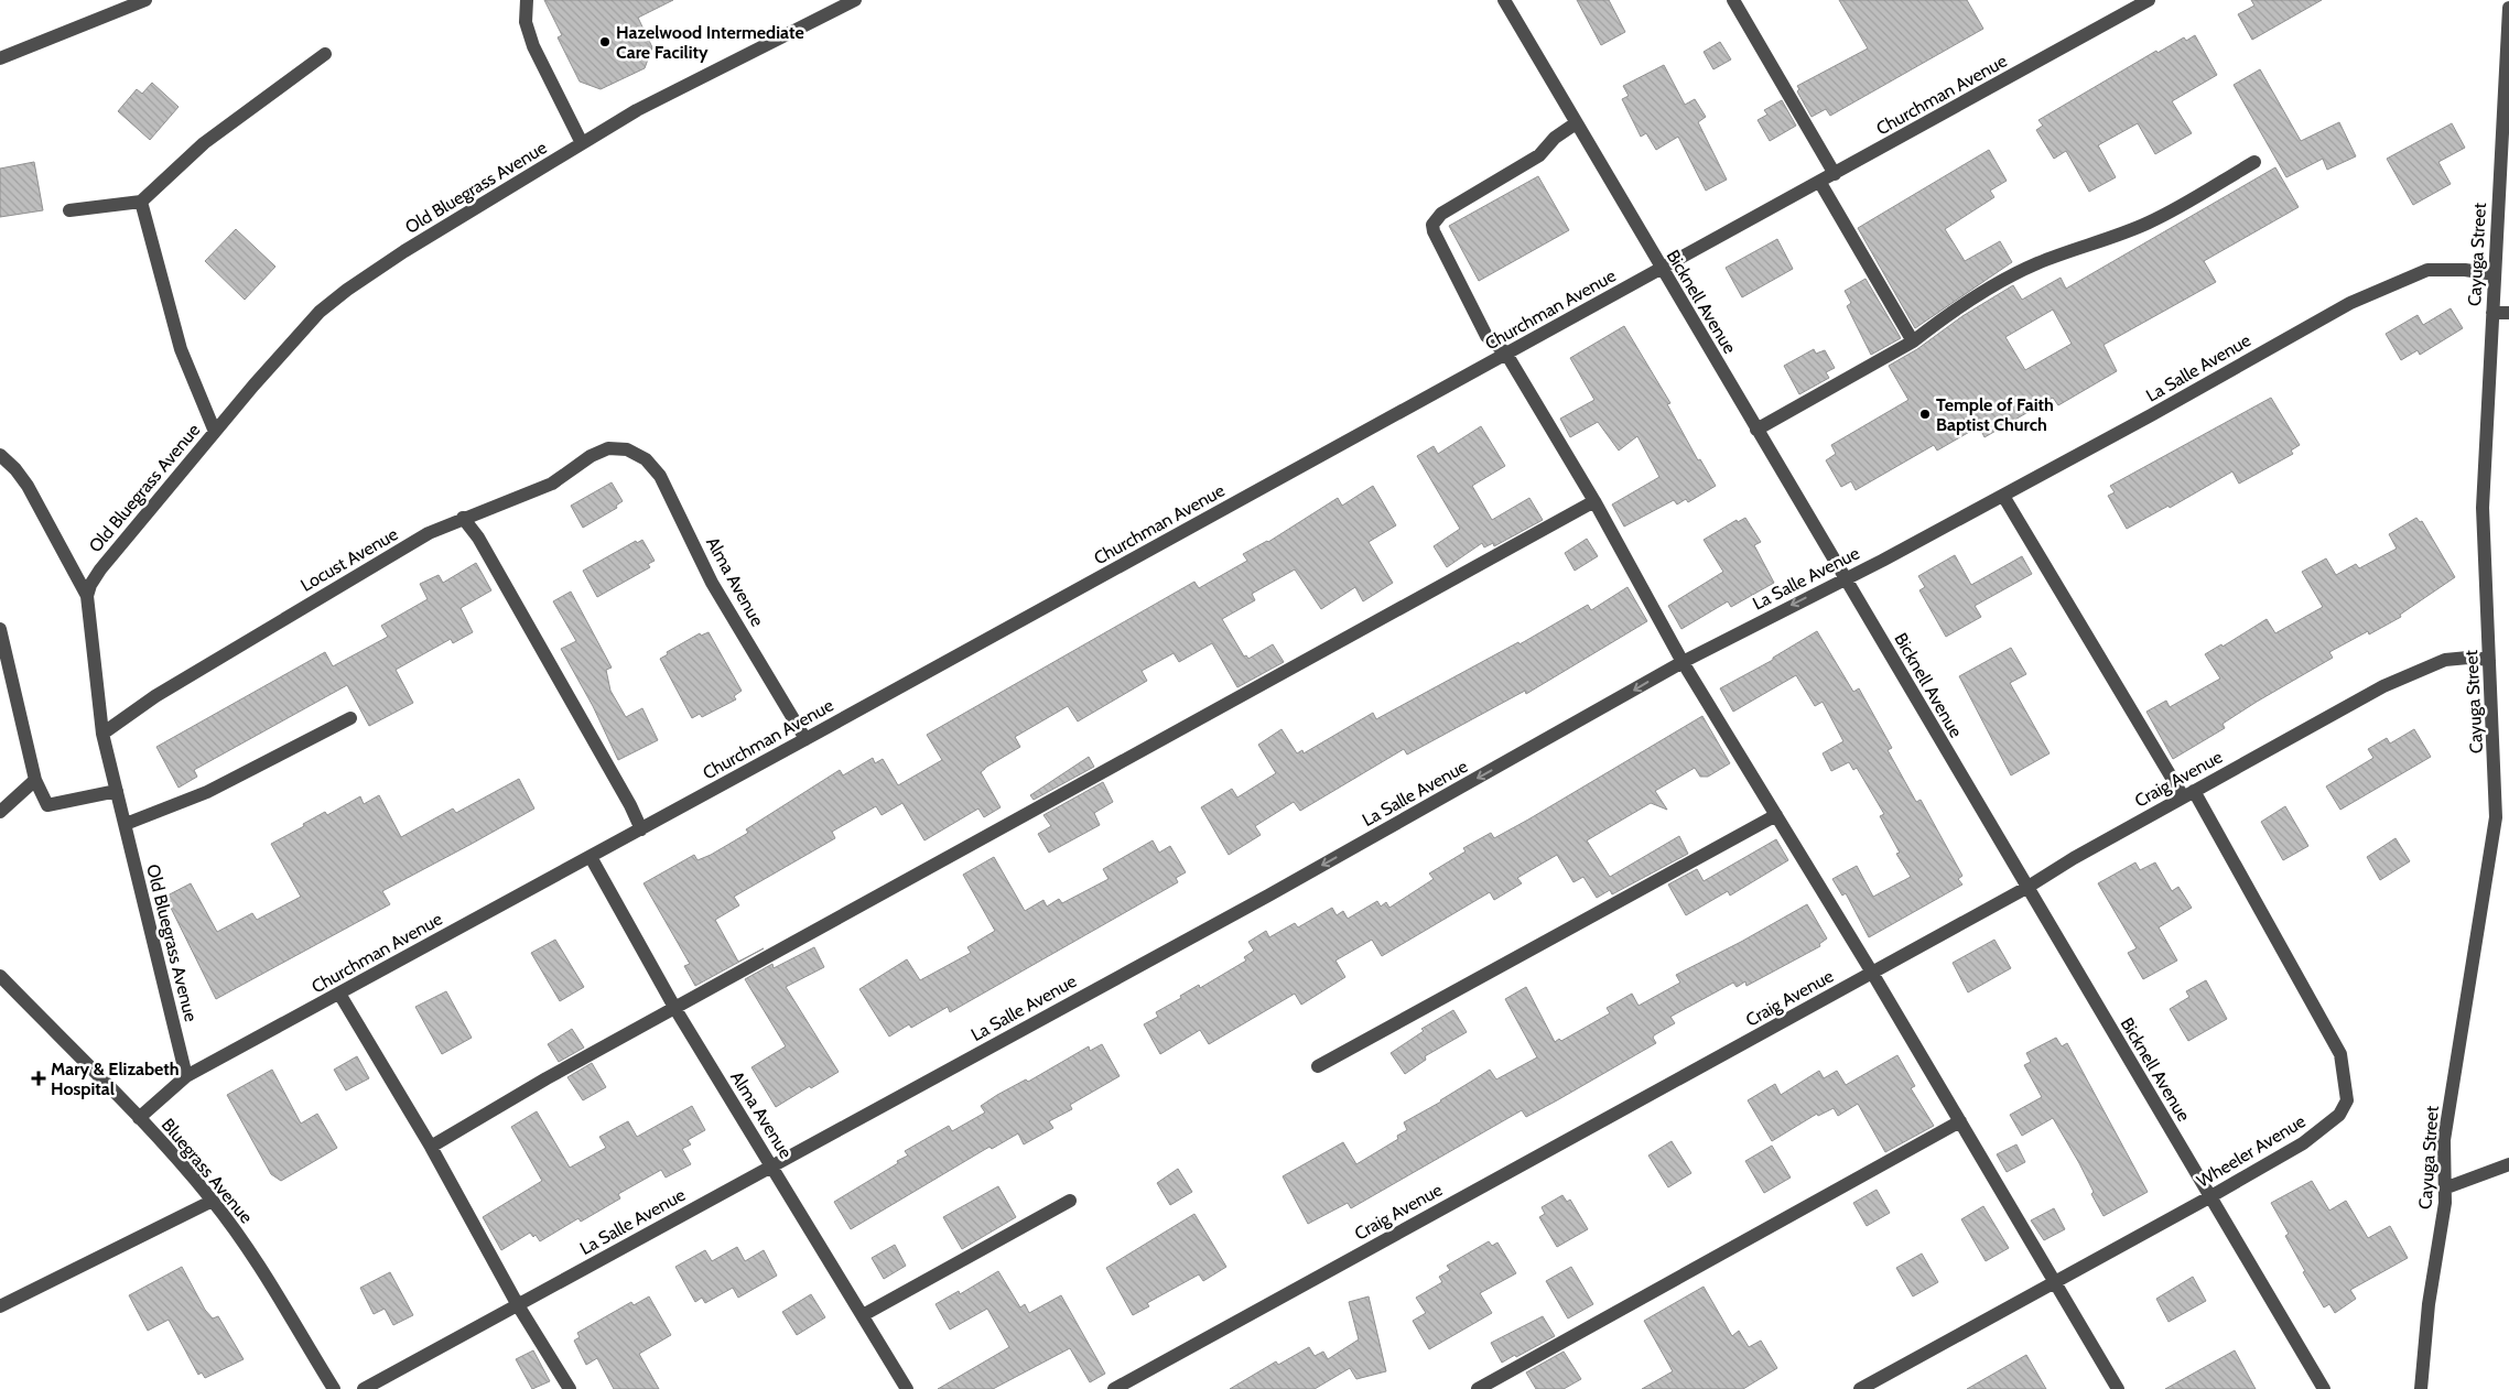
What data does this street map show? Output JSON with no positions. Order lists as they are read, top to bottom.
{
  "streets": {
    "street": [
      "Churchman Avenue",
      "Old Bluegrass Avenue",
      "Cayuga Street",
      "Bicknell Avenue",
      "La Salle Avenue",
      "Locust Avenue",
      "Alma Avenue",
      "Craig Avenue",
      "Wheeler Avenue",
      "Bluegrass Avenue"
    ]
  },
  "crossings": [
    ["Churchman Avenue", "Old Bluegrass Avenue"],
    ["Churchman Avenue", "Bicknell Avenue"],
    ["Churchman Avenue", "Alma Avenue"],
    ["Old Bluegrass Avenue", "Locust Avenue"],
    ["Cayuga Street", "La Salle Avenue"],
    ["Cayuga Street", "Craig Avenue"],
    ["Bicknell Avenue", "La Salle Avenue"],
    ["Bicknell Avenue", "Craig Avenue"],
    ["Bicknell Avenue", "Wheeler Avenue"],
    ["La Salle Avenue", "Alma Avenue"],
    ["La Salle Avenue", "Wheeler Avenue"],
    ["Locust Avenue", "Alma Avenue"],
    ["Craig Avenue", "Wheeler Avenue"]
  ],
  "one_way": ["La Salle Avenue"],
  "places": {
    "other": ["Hazelwood Intermediate Care Facility", "Temple of Faith Baptist Church"],
    "health": ["Mary & Elizabeth Hospital"]
  }
}
